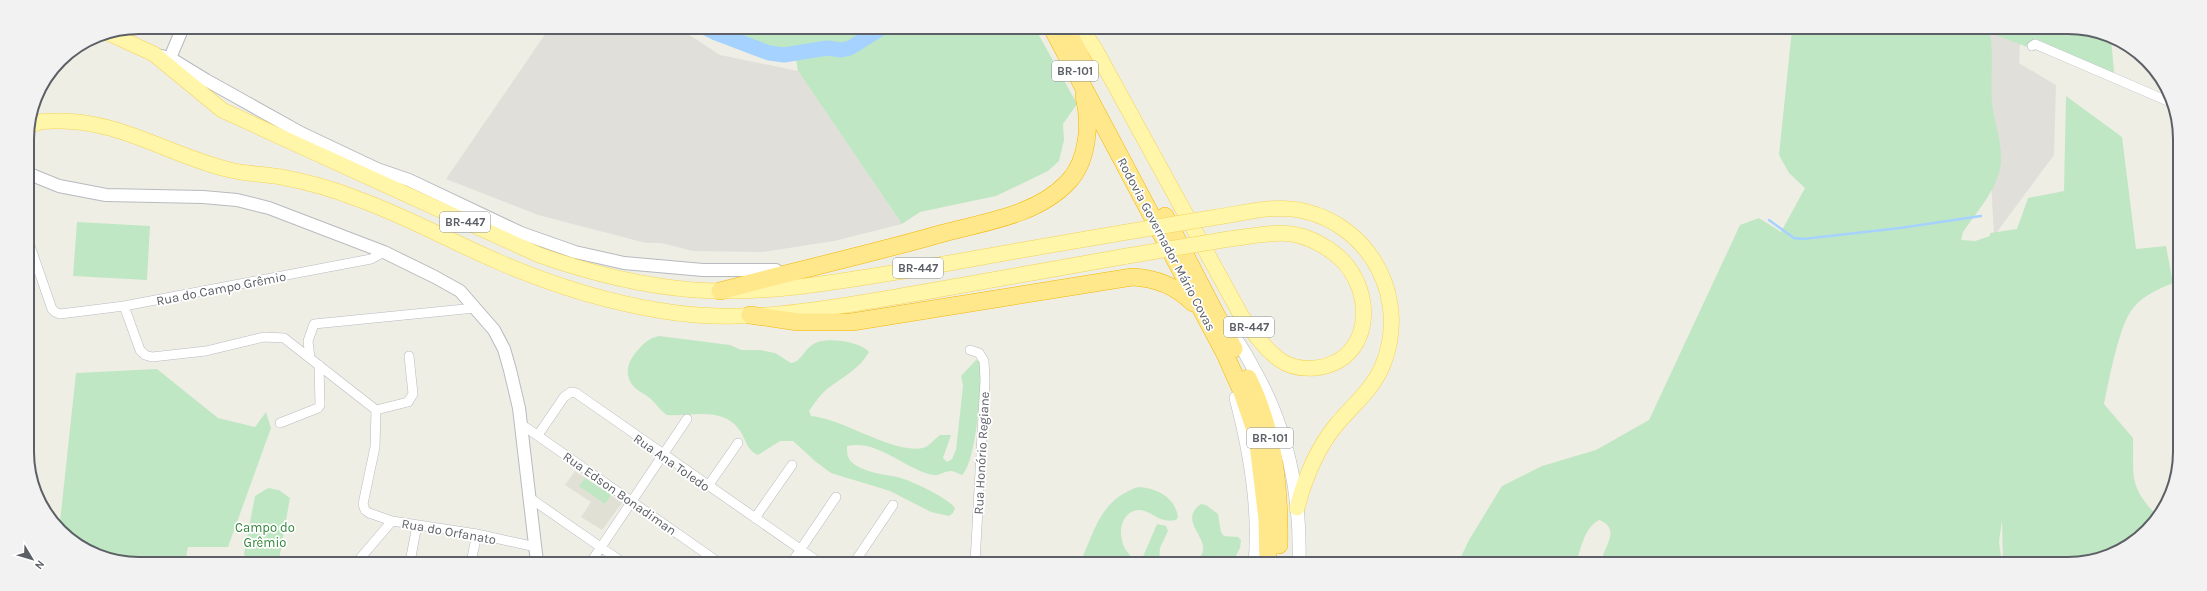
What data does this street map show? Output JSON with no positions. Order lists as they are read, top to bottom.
{
  "streets": {
    "highway": ["BR-101", "Rodovia Governador Mário Covas"],
    "main road": ["BR-447"],
    "street": [
      "Rua do Campo Grêmio",
      "Rua Honório Regiane",
      "Rua Ana Toledo",
      "Rua Edson Bonadiman",
      "Rua do Orfanato"
    ]
  },
  "crossings": [
    ["Rua Ana Toledo", "Rua Edson Bonadiman"]
  ],
  "parks": ["Campo do Grêmio"],
  "north": "bottom right"
}
